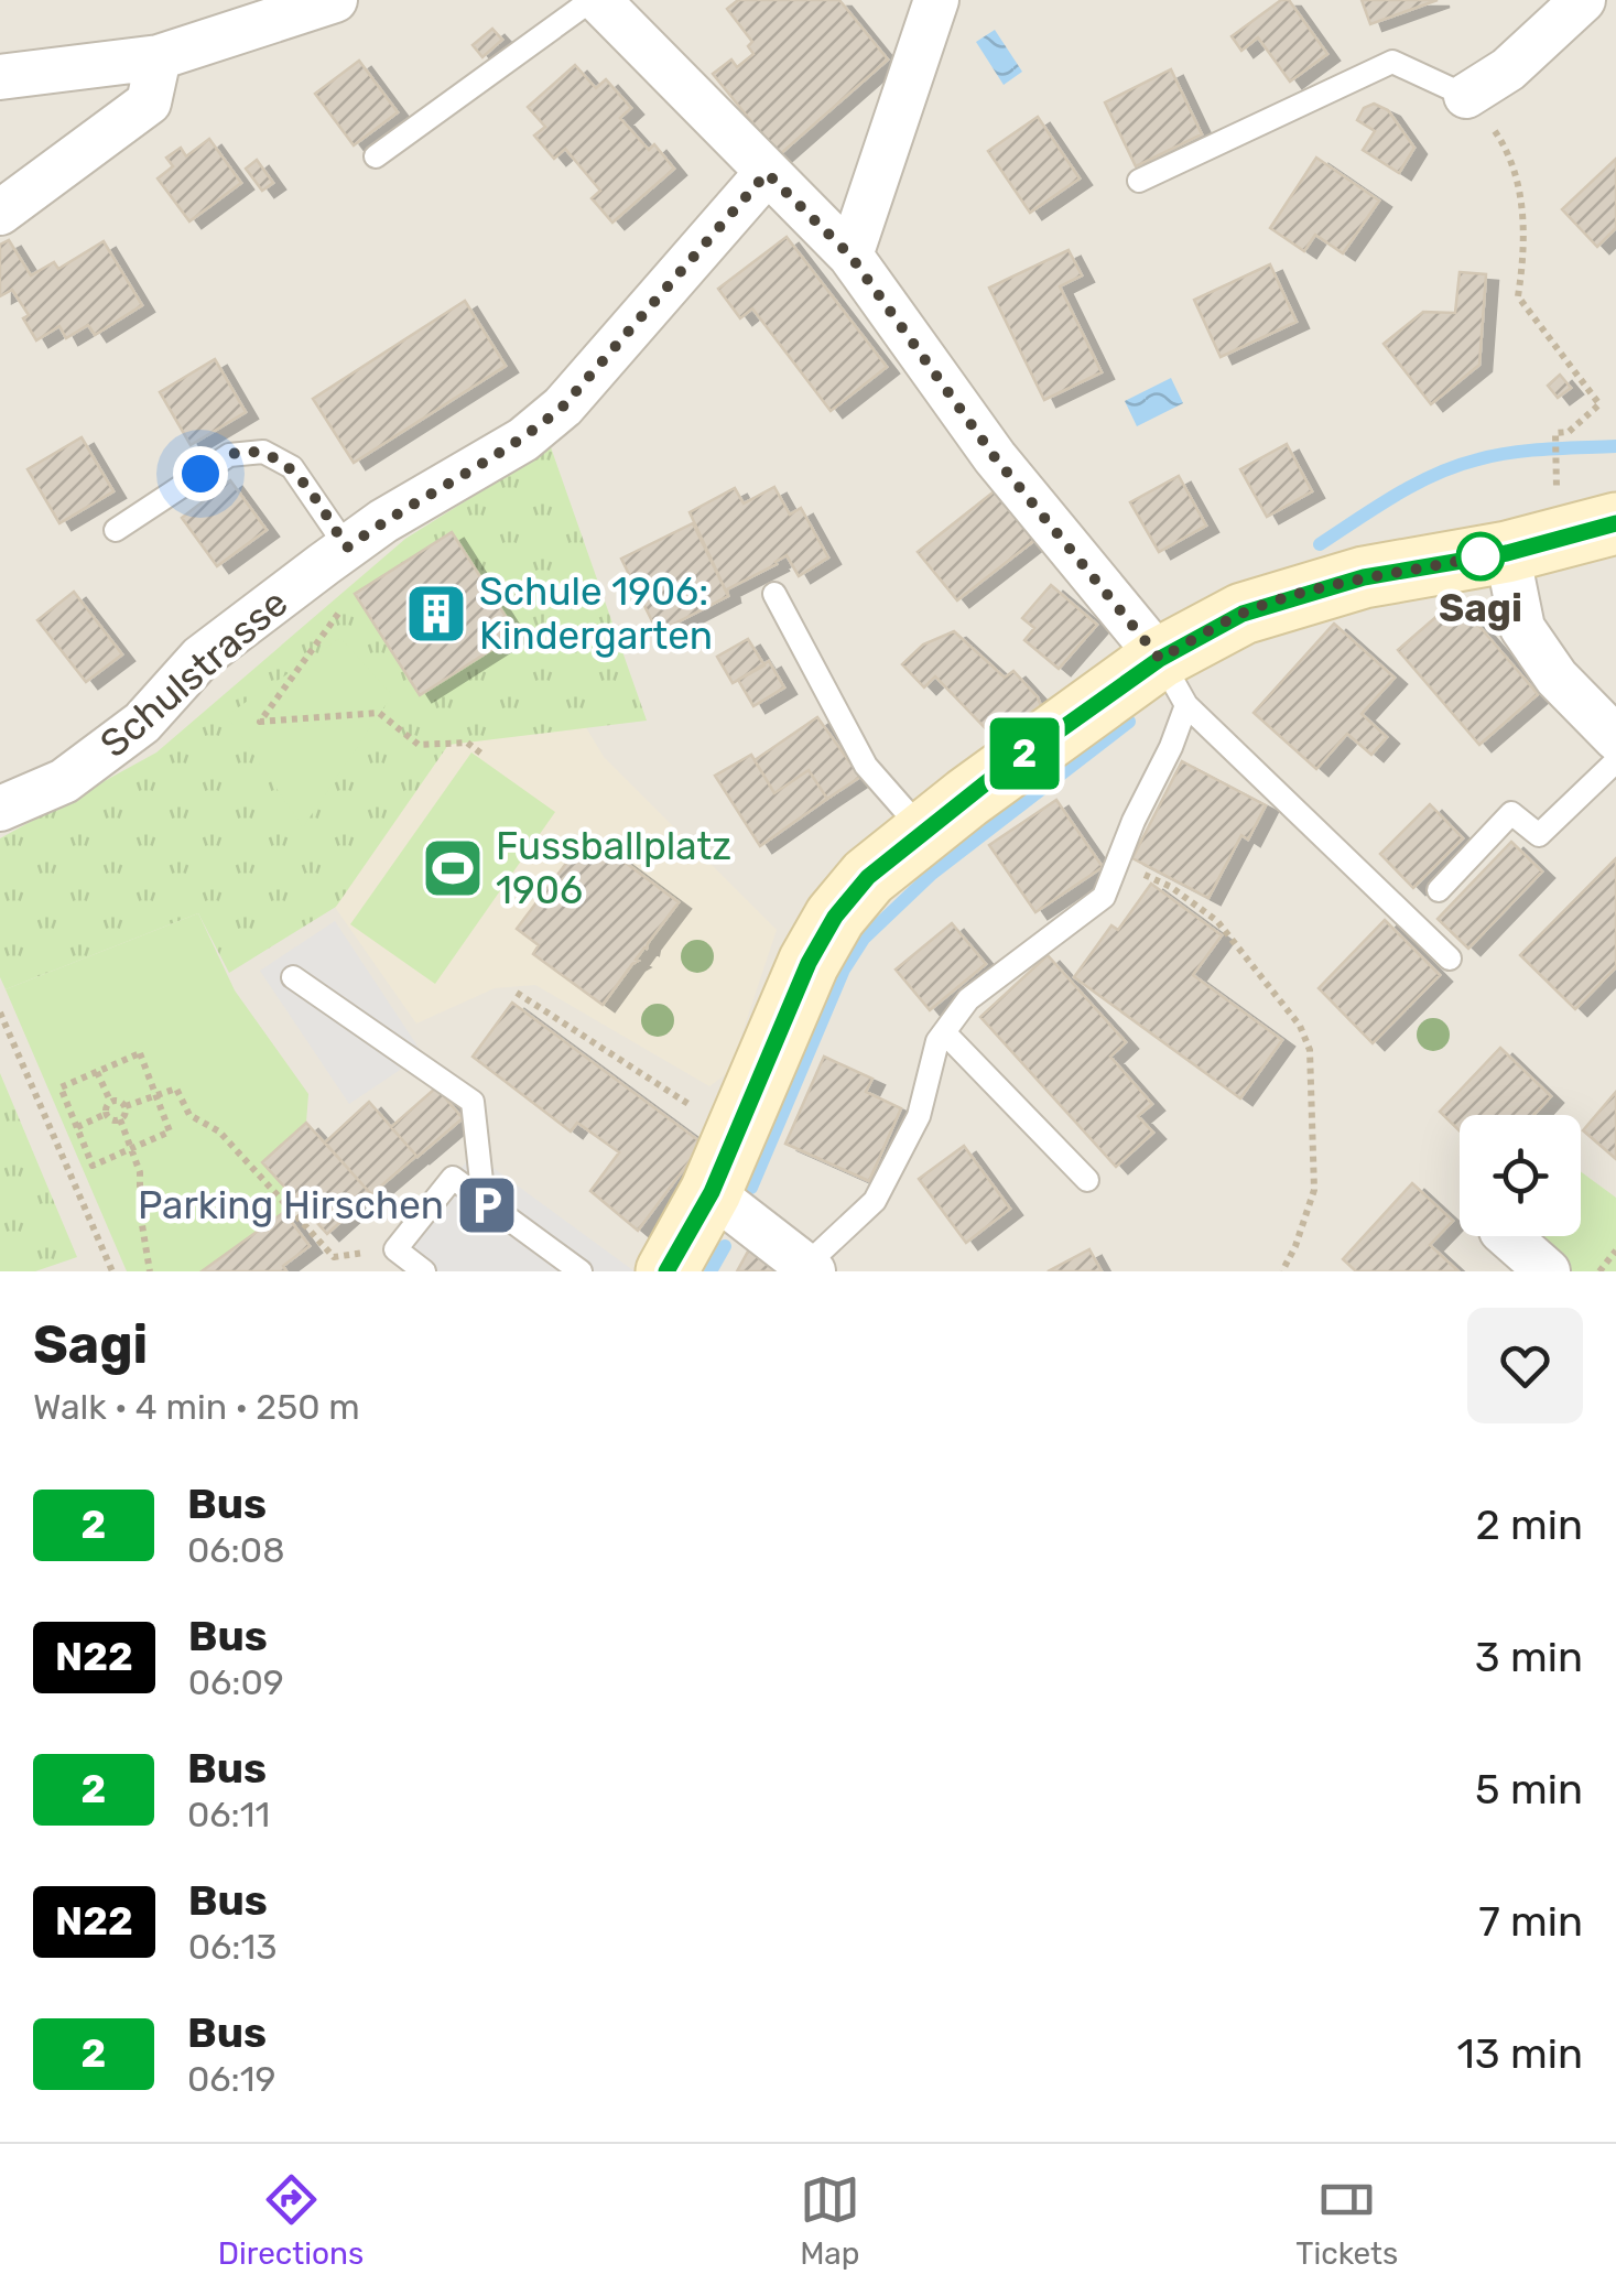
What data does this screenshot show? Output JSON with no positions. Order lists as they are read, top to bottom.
{
  "streets": {
    "street": ["Schulstrasse"]
  },
  "places": {
    "other": ["Sagi"],
    "building": ["Schule 1906: Kindergarten"],
    "sports": ["Fussballplatz 1906"],
    "parking": ["Parking Hirschen"]
  },
  "lines": ["bus line 2"],
  "page": {
    "on_map": "2",
    "heading": ["Sagi", "Walk · 4 min · 250 m"],
    "list": [
      {
        "mark": "2",
        "name": "Bus",
        "note": "06:08",
        "value": "2 min"
      },
      {
        "mark": "N22",
        "name": "Bus",
        "note": "06:09",
        "value": "3 min"
      },
      {
        "mark": "2",
        "name": "Bus",
        "note": "06:11",
        "value": "5 min"
      },
      {
        "mark": "N22",
        "name": "Bus",
        "note": "06:13",
        "value": "7 min"
      },
      {
        "mark": "2",
        "name": "Bus",
        "note": "06:19",
        "value": "13 min"
      }
    ],
    "tabs": ["Directions", "Map", "Tickets"]
  }
}
